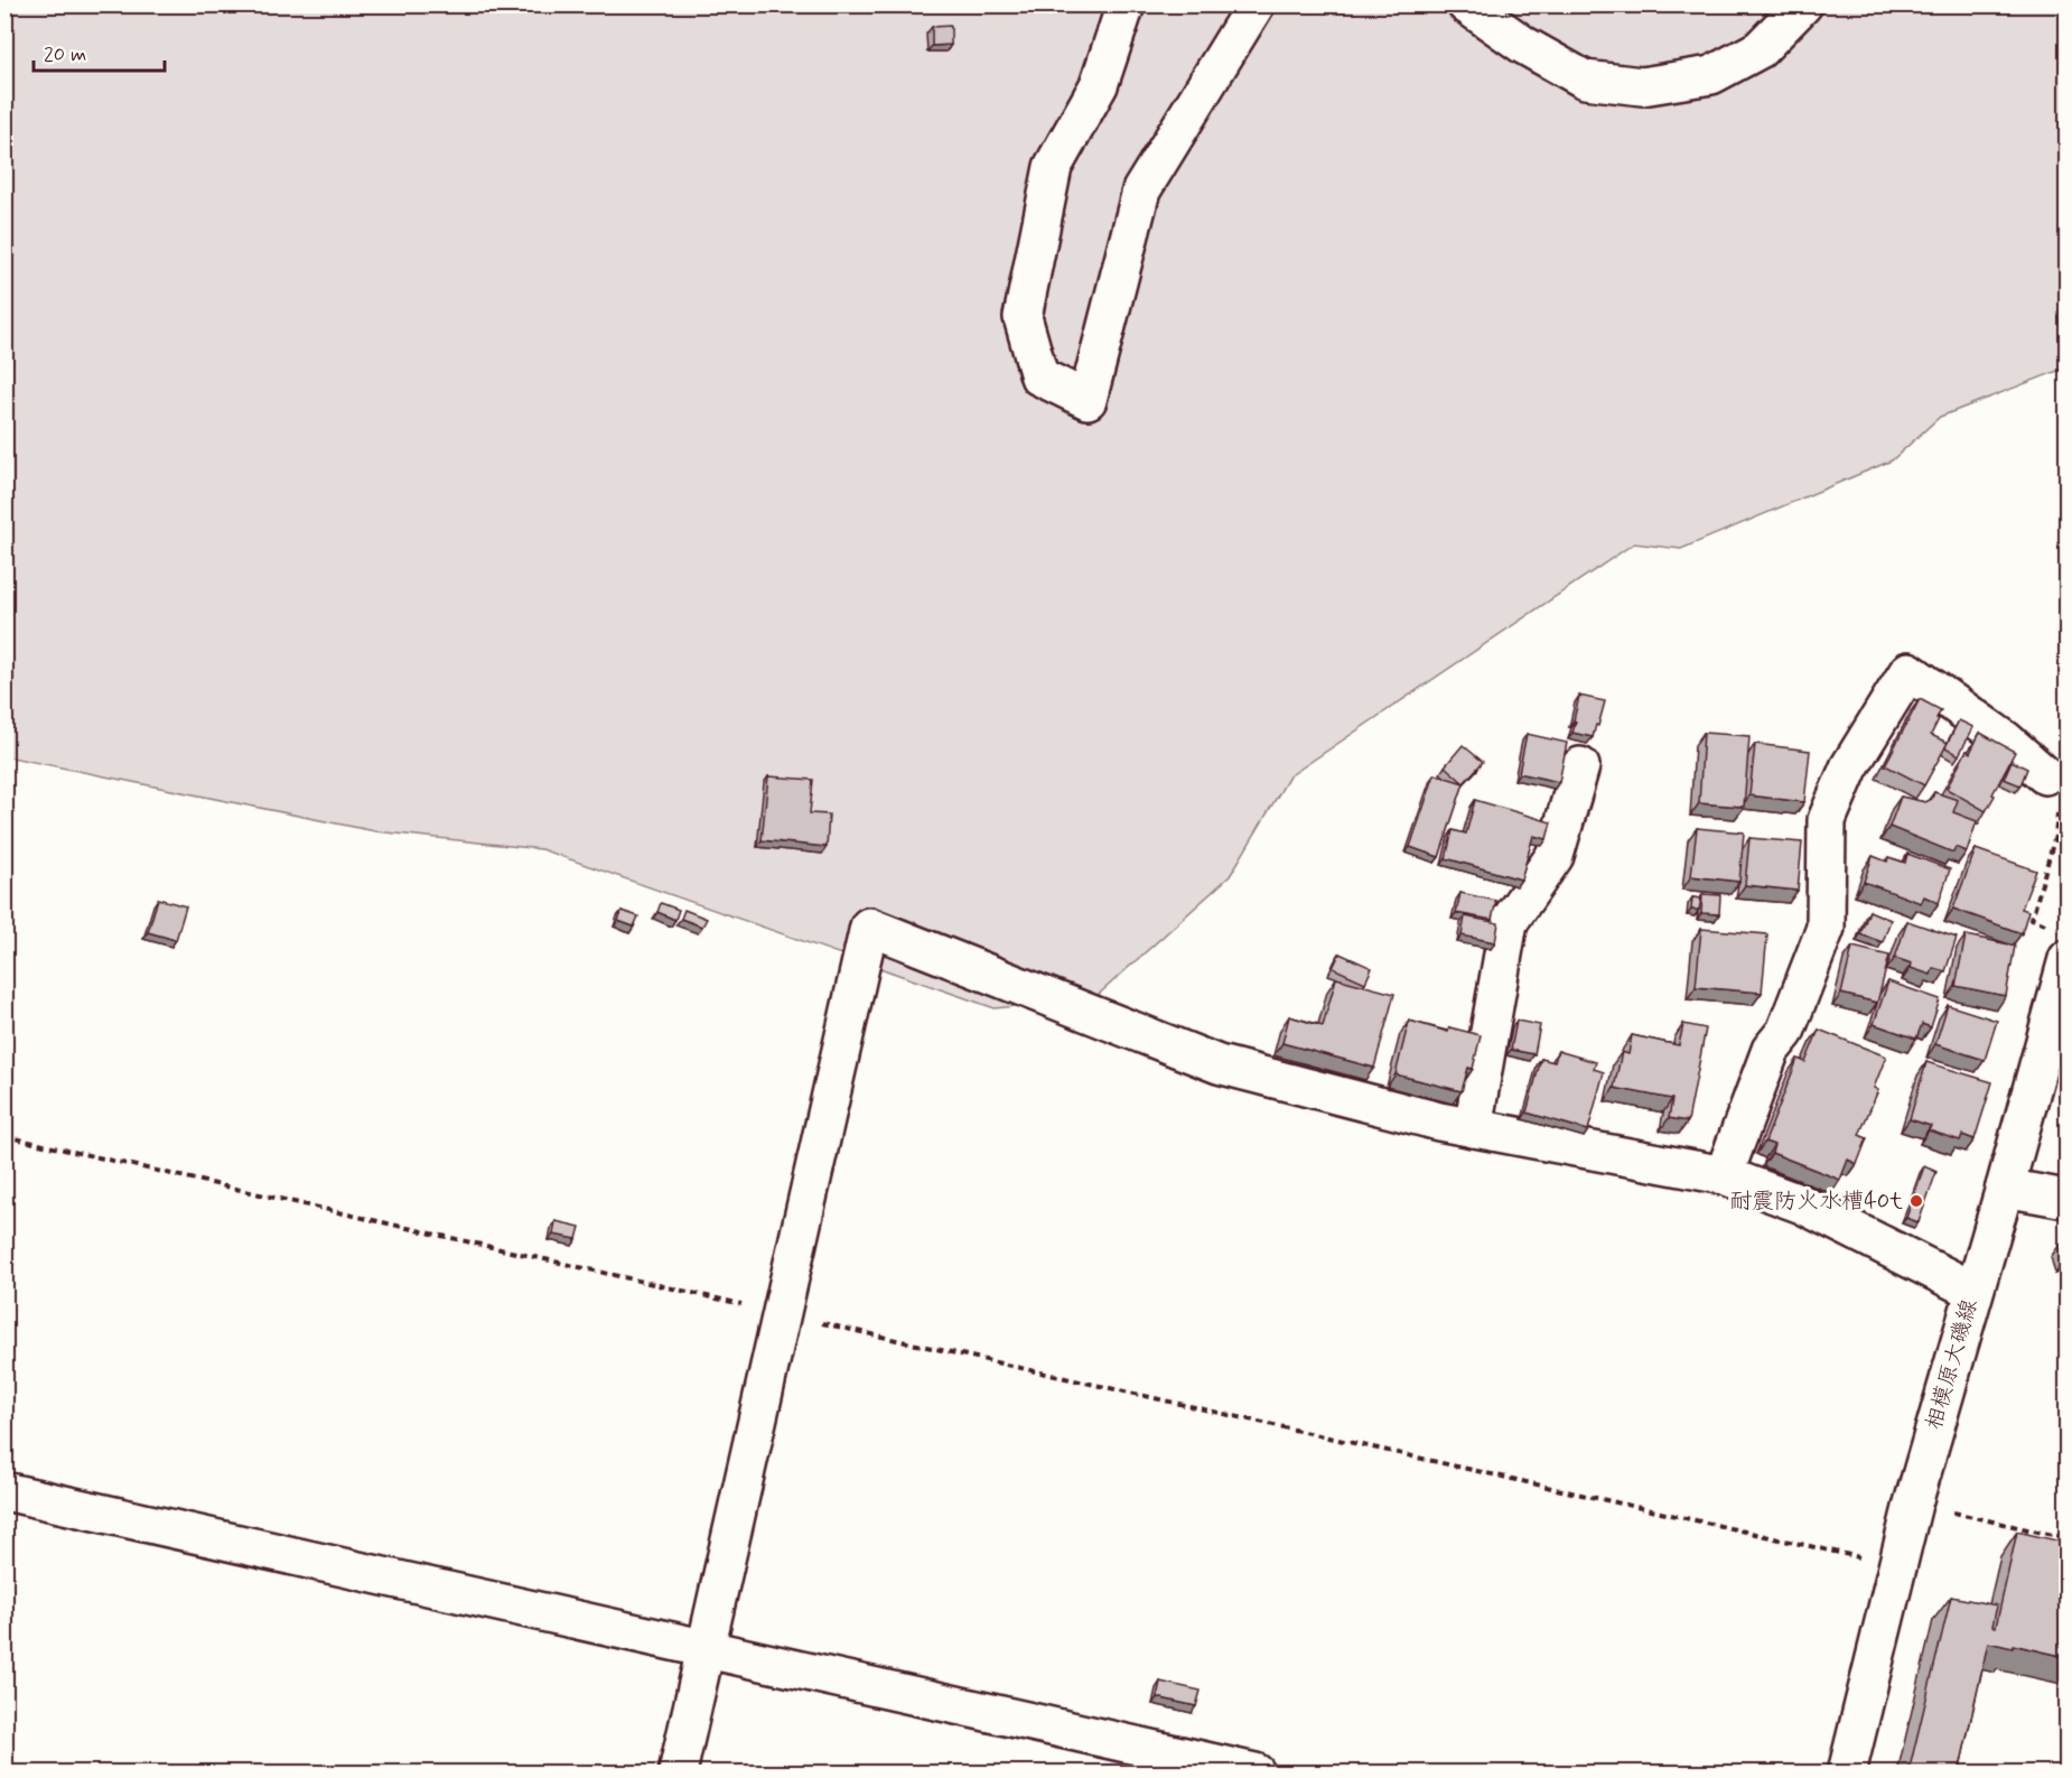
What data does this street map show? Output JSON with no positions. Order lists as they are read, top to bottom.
{
  "streets": {
    "street": ["相模原大磯線"]
  },
  "places": ["耐震防火水槽40t"],
  "scale_bar": "20 m"
}
